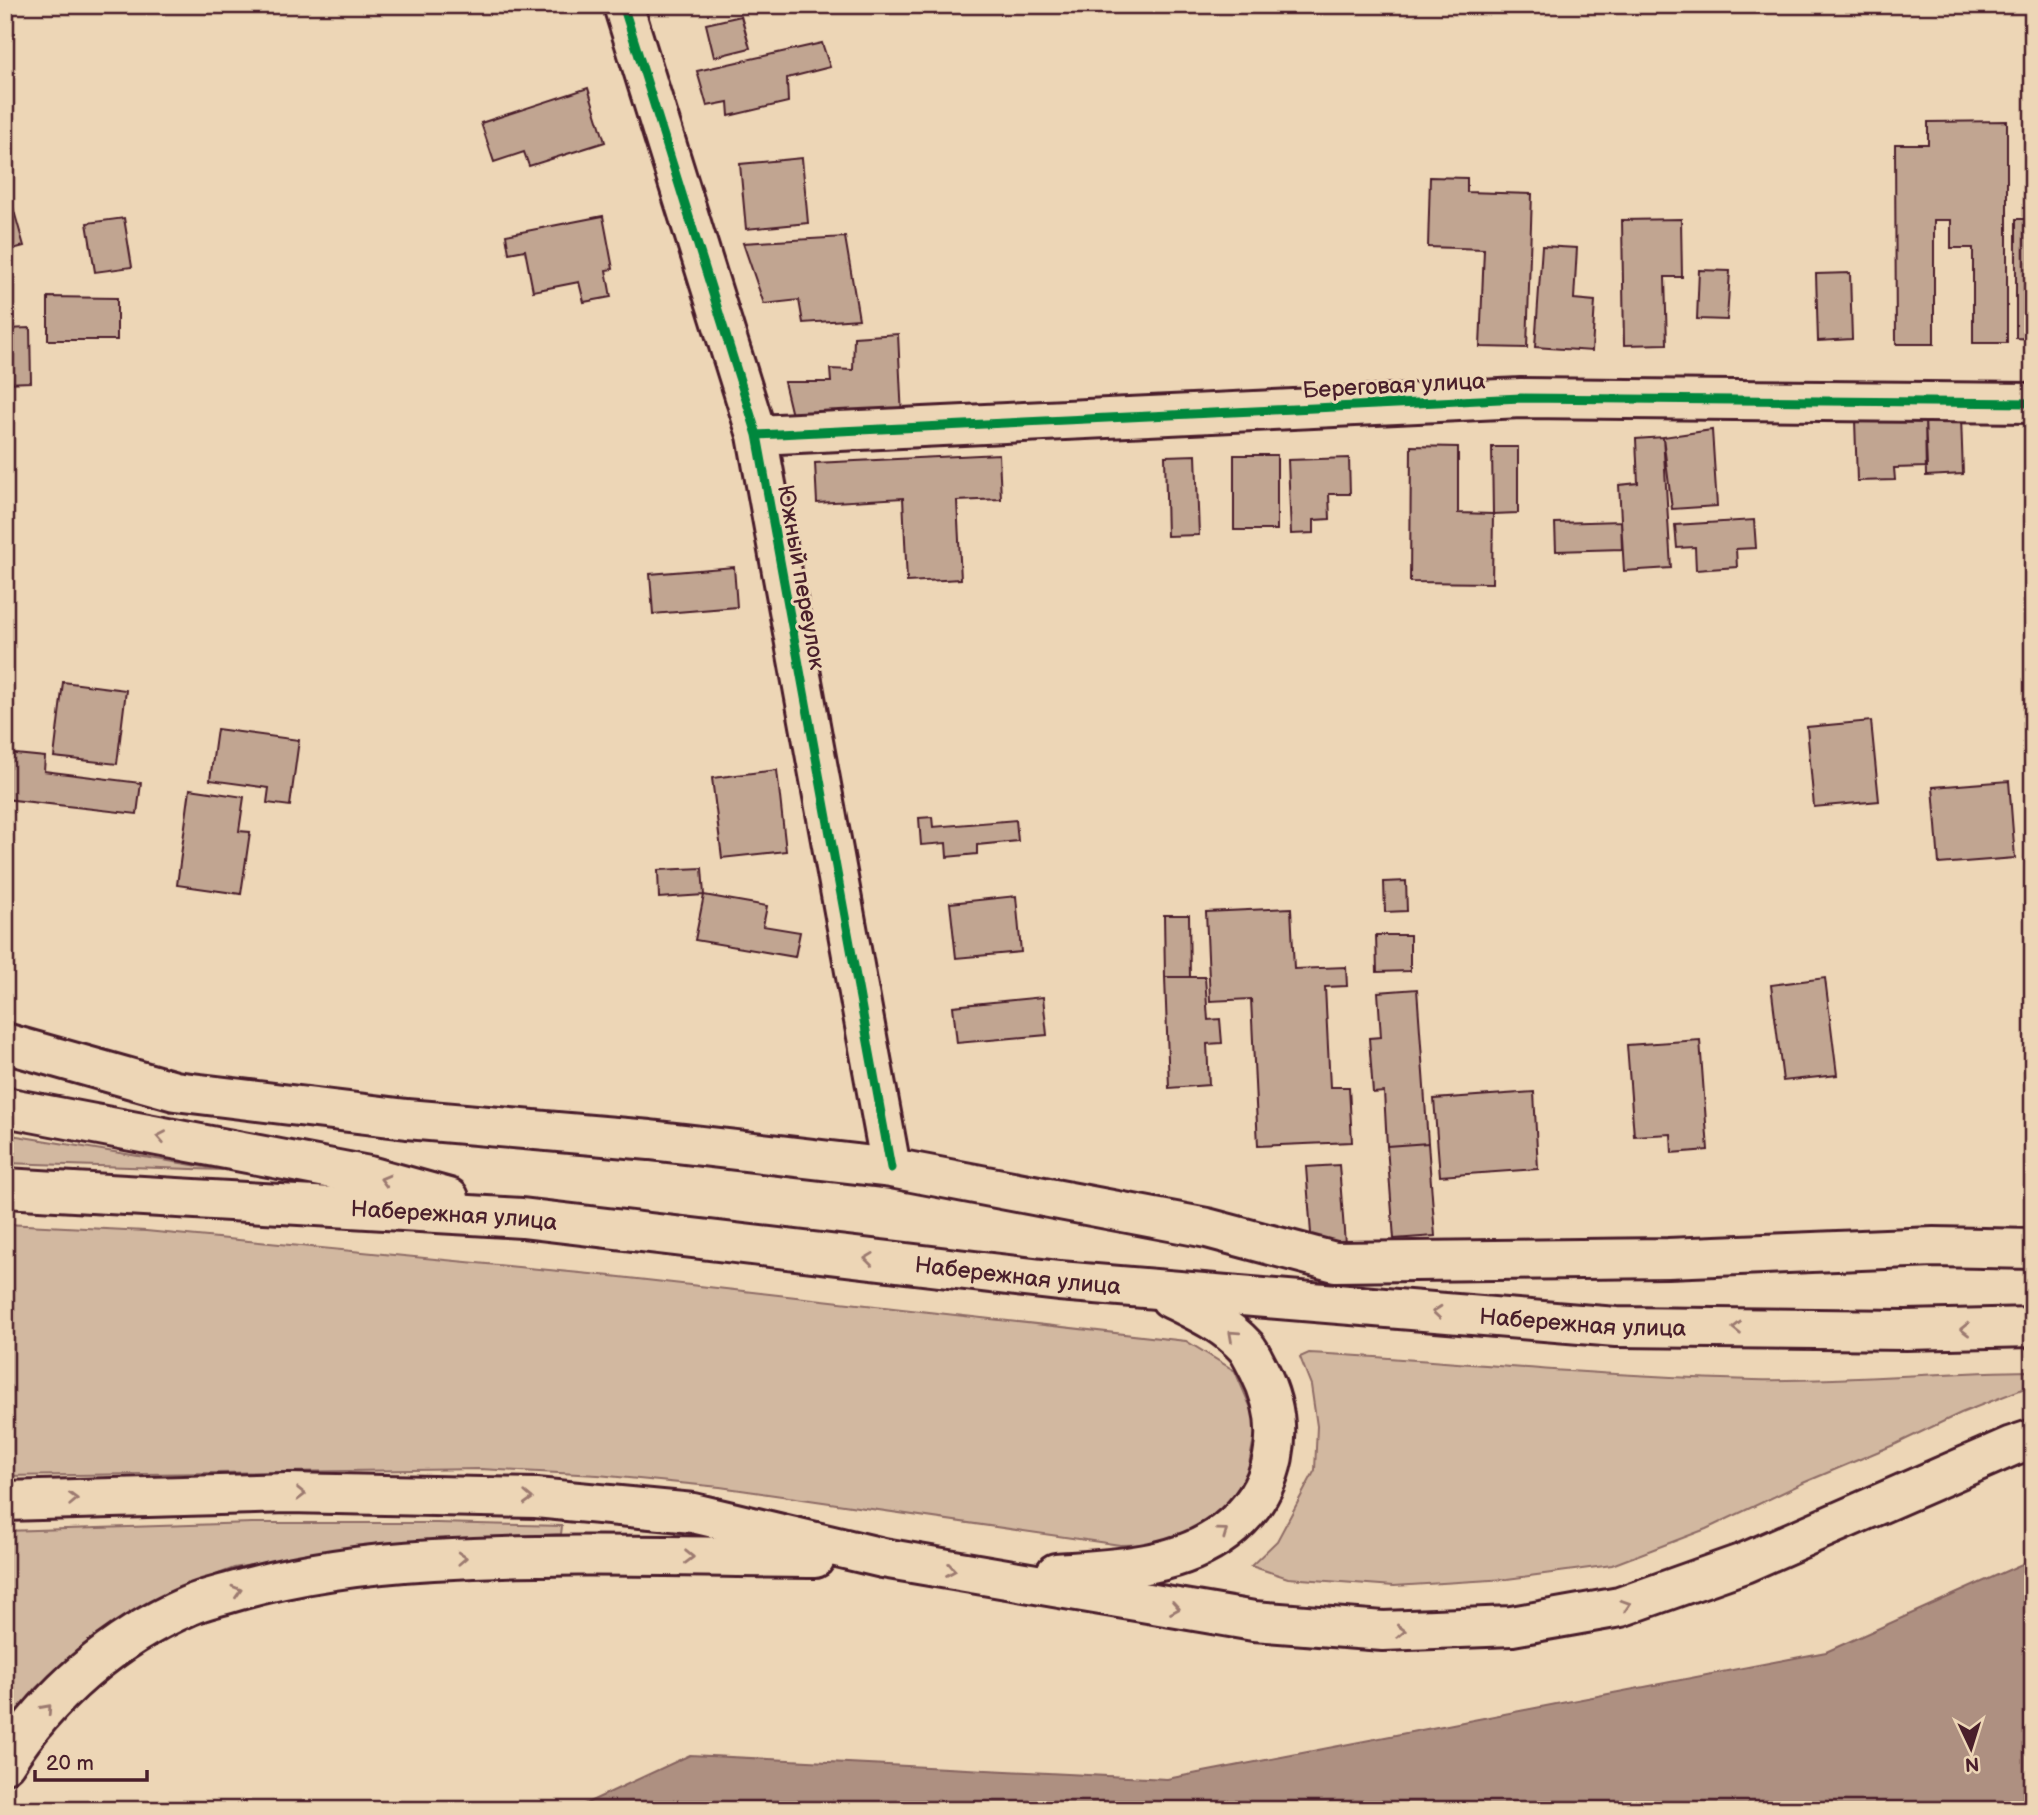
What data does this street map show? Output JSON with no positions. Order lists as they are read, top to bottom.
{
  "streets": {
    "main road": ["Береговая улица", "Южный переулок", "Набережная улица"]
  },
  "crossings": [
    ["Береговая улица", "Южный переулок"]
  ],
  "scale_bar": "20 m",
  "north": "bottom"
}
